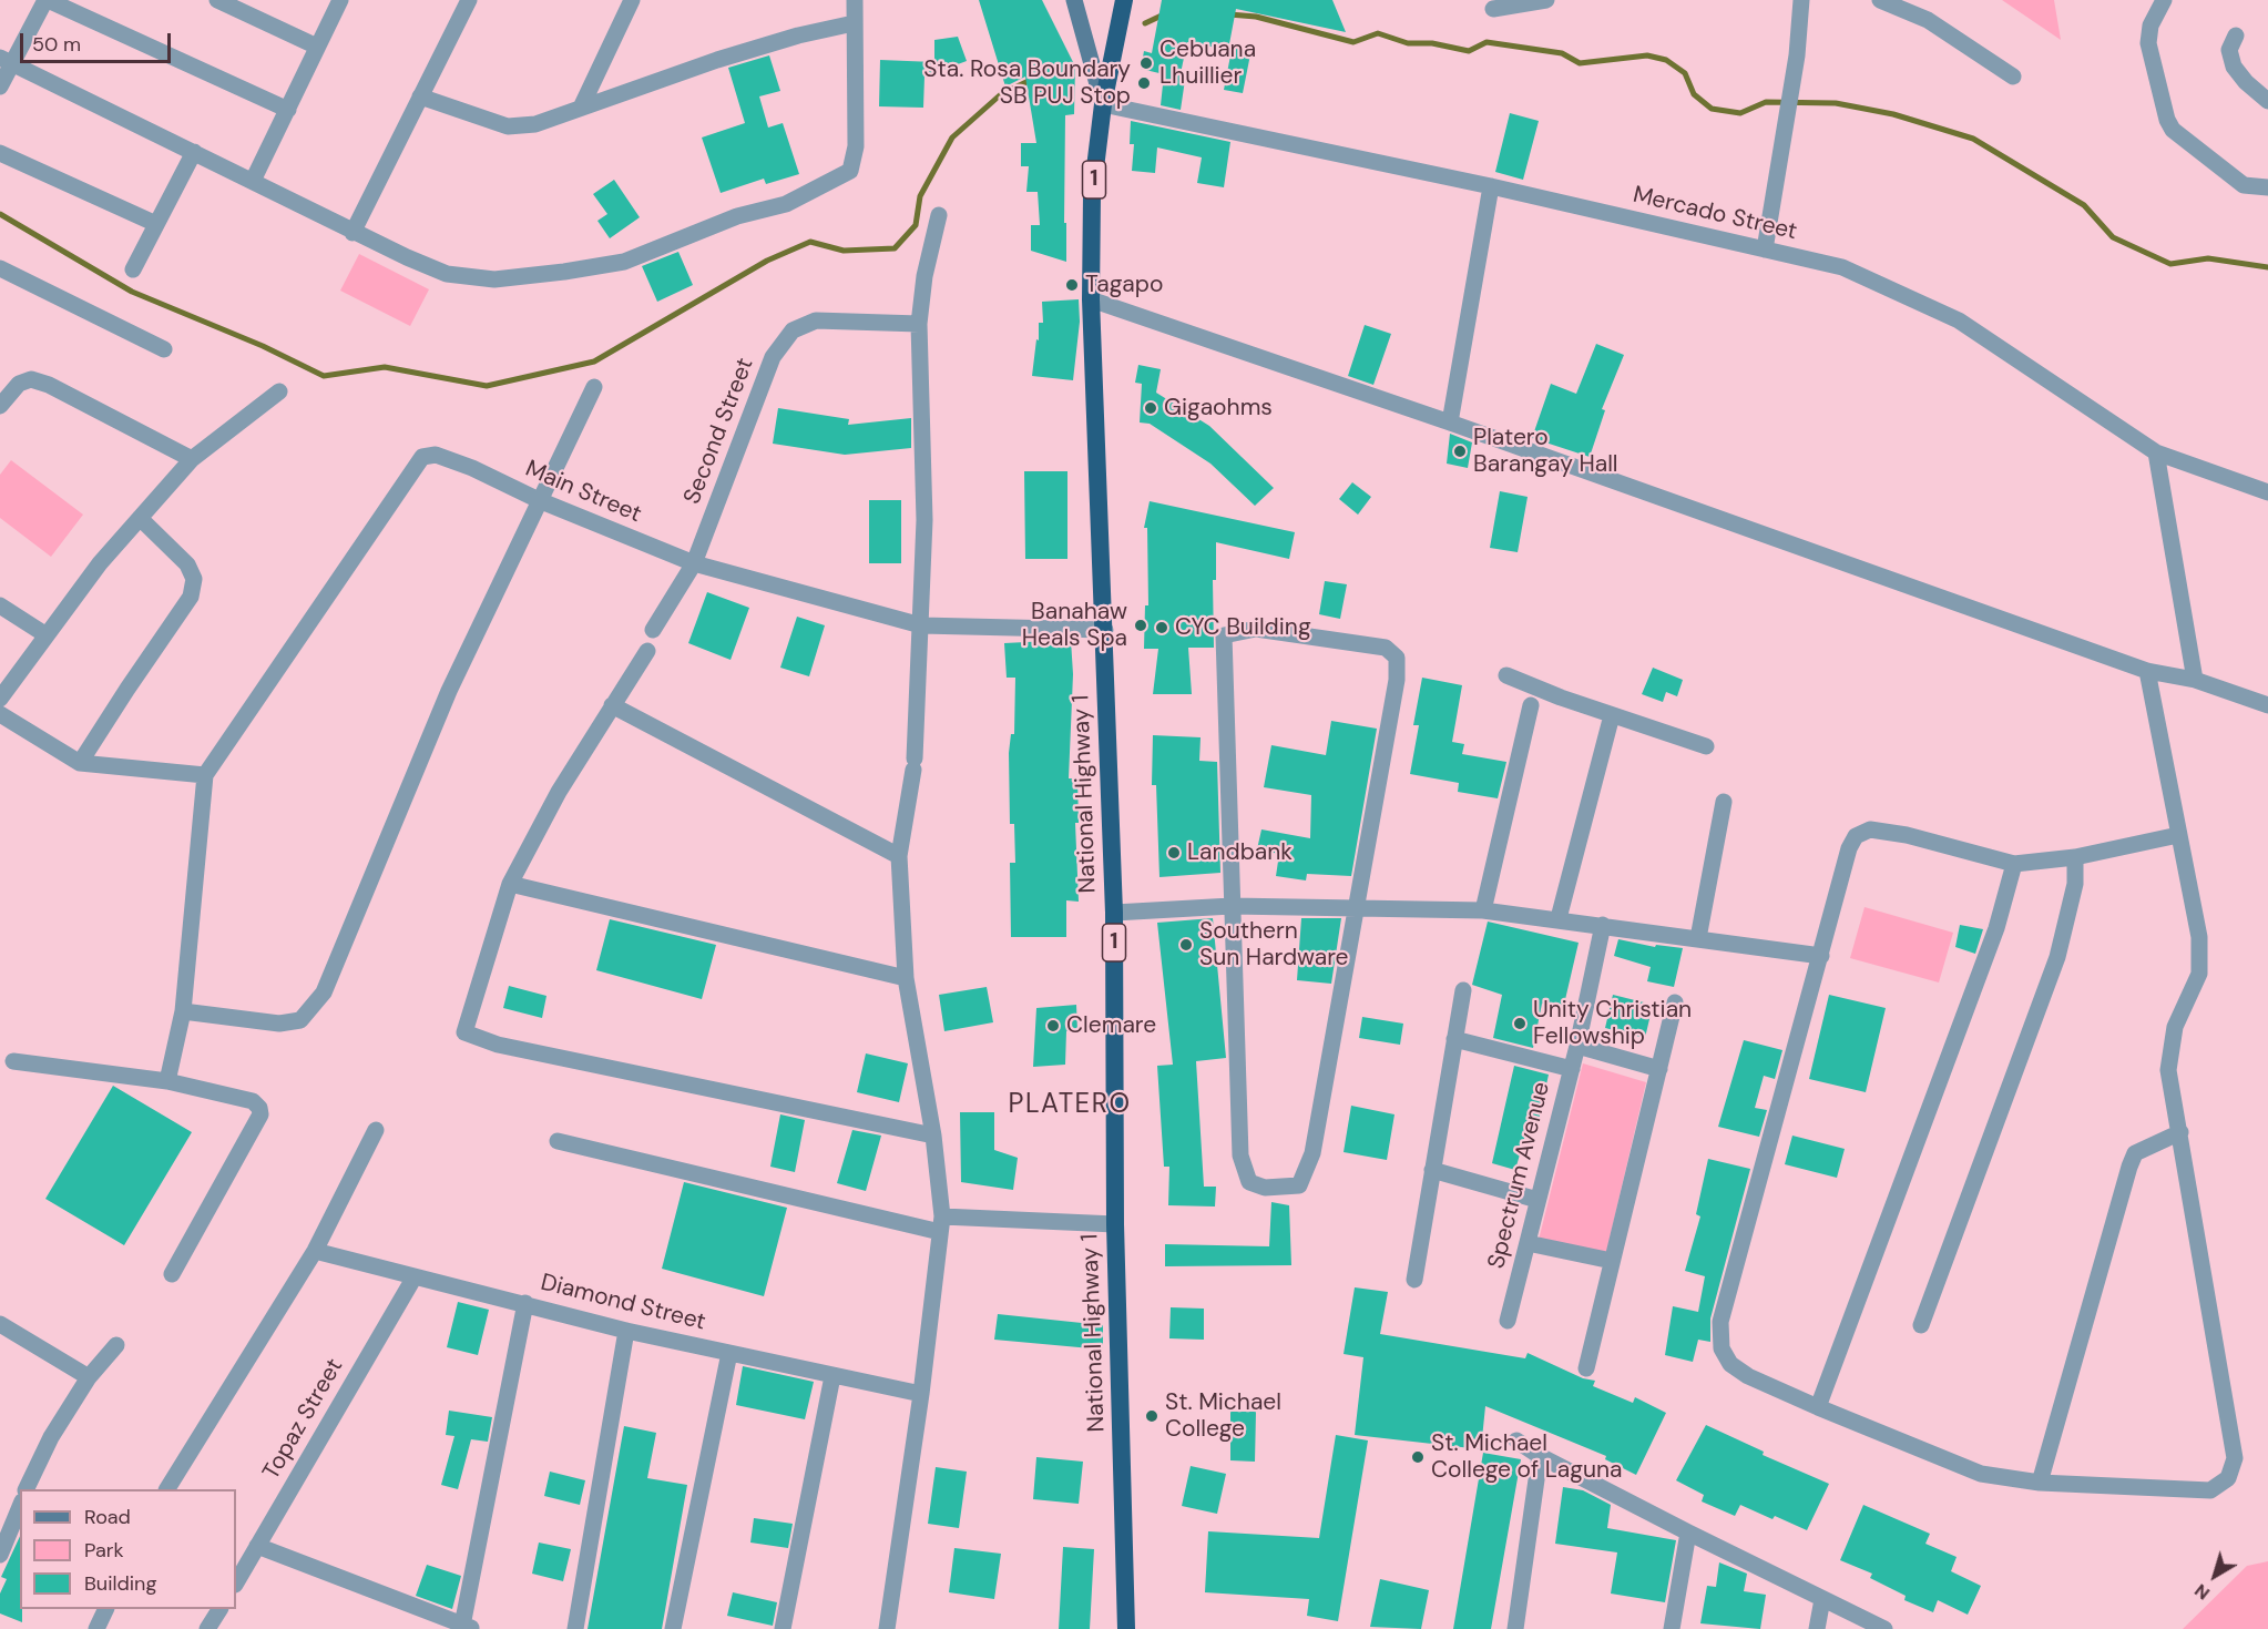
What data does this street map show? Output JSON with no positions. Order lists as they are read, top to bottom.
{
  "streets": {
    "highway": ["1", "National Highway 1"],
    "street": [
      "Mercado Street",
      "Second Street",
      "Main Street",
      "Spectrum Avenue",
      "Diamond Street",
      "Topaz Street"
    ]
  },
  "crossings": [
    ["Mercado Street", "National Highway 1"],
    ["Second Street", "Main Street"],
    ["Main Street", "National Highway 1"],
    ["Diamond Street", "Topaz Street"]
  ],
  "districts": ["PLATERO"],
  "places": [
    "Cebuana Lhuillier",
    "Sta. Rosa Boundary SB PUJ Stop",
    "Tagapo",
    "Gigaohms",
    "Platero Barangay Hall",
    "Banahaw Heals Spa",
    "CYC Building",
    "Landbank",
    "Southern Sun Hardware",
    "Unity Christian Fellowship",
    "Clemare",
    "St. Michael College",
    "St. Michael College of Laguna"
  ],
  "legend": ["Road", "Park", "Building"],
  "scale_bar": "50 m",
  "north": "bottom left"
}
